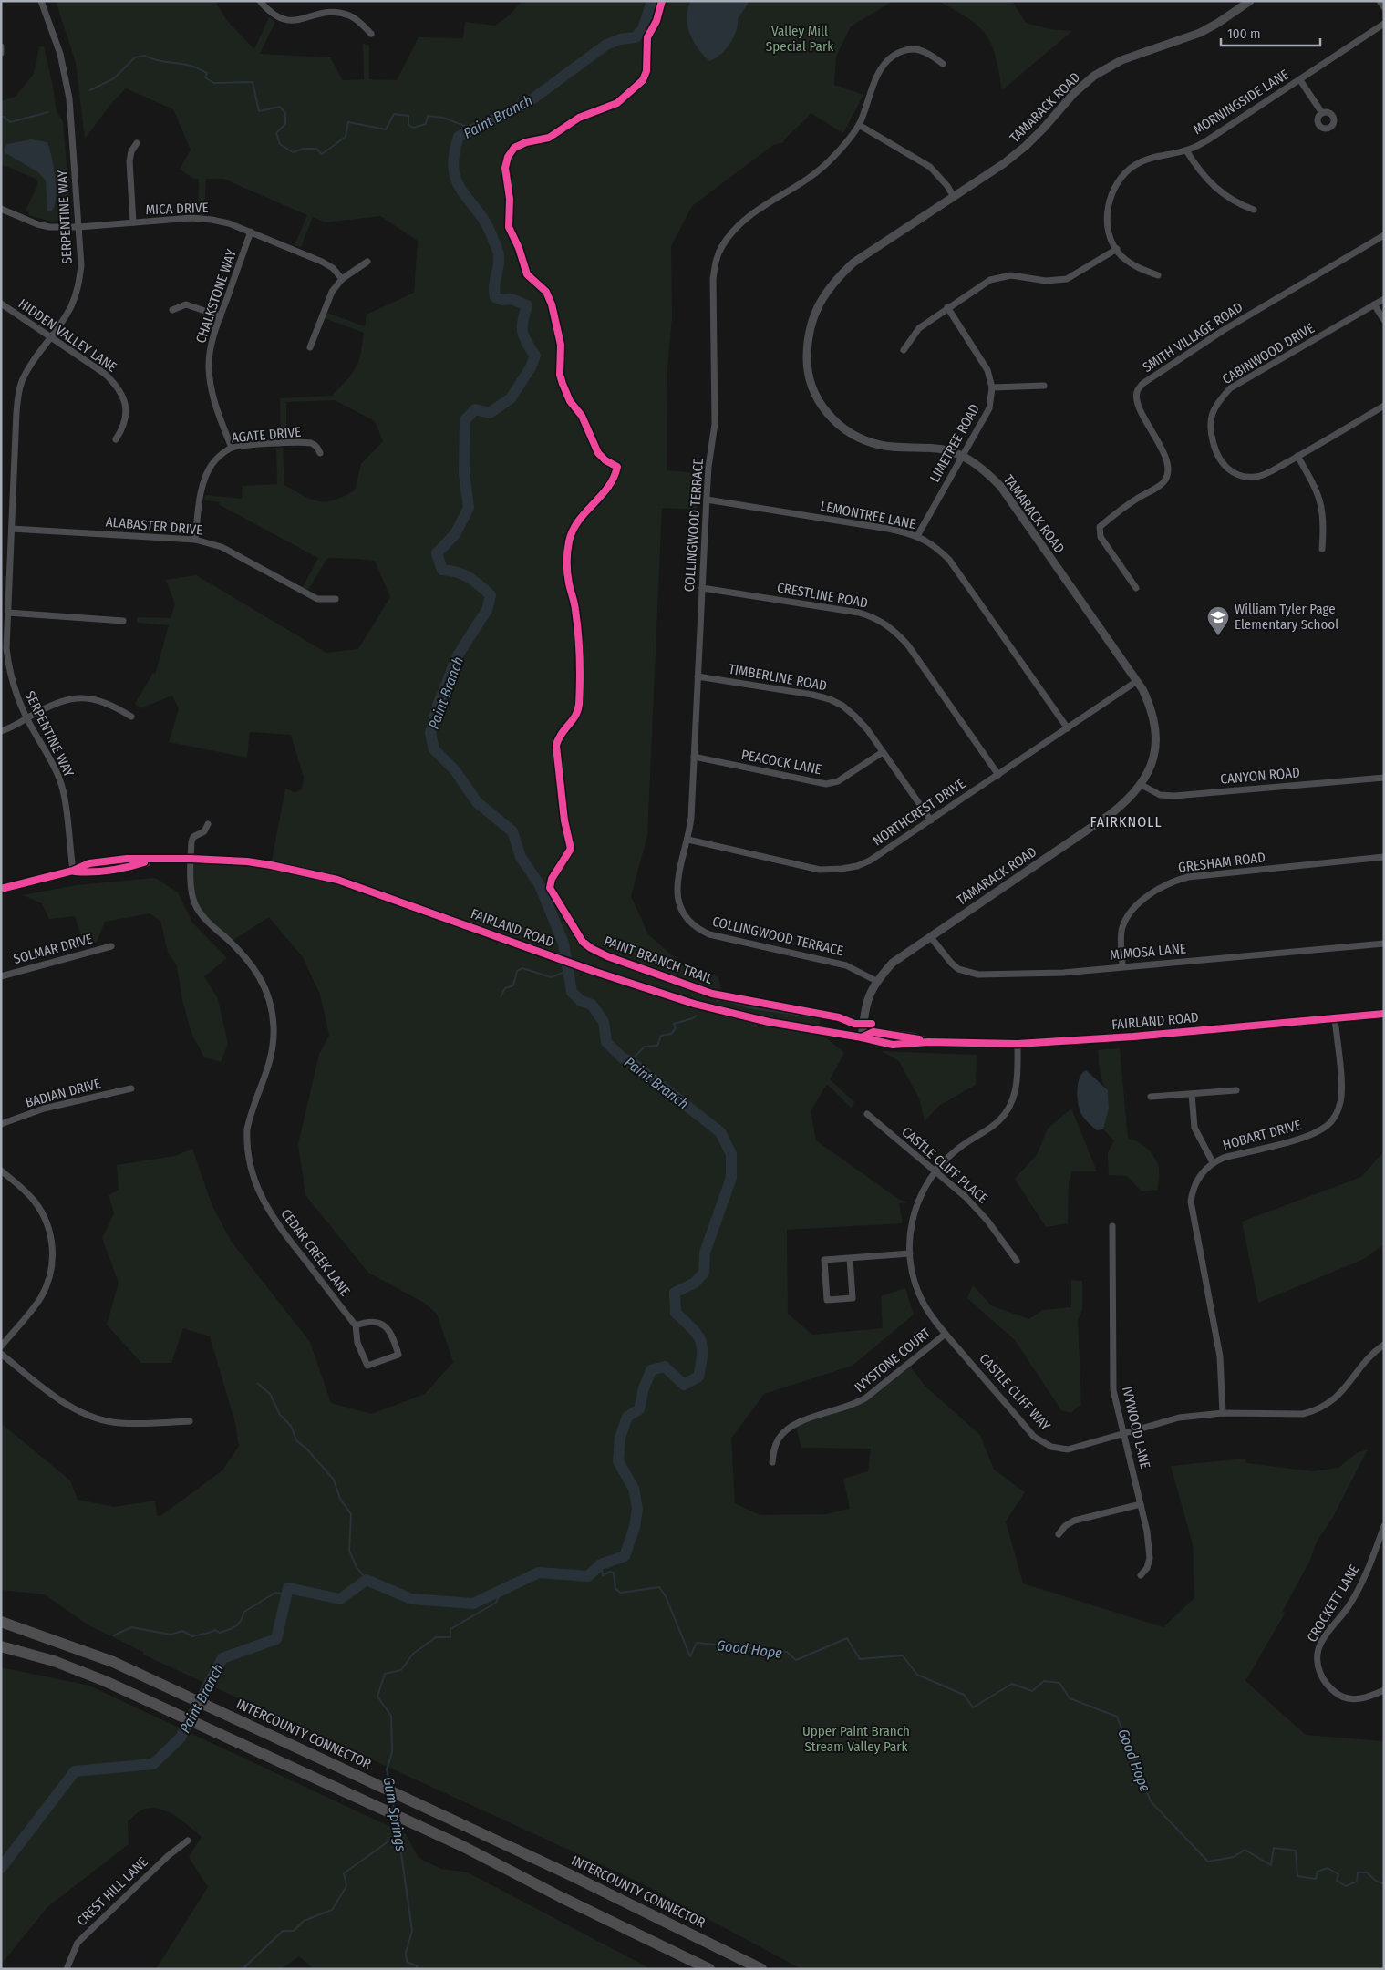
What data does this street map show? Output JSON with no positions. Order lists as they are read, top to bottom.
{
  "streets": {
    "highway": ["INTERCOUNTY CONNECTOR"],
    "main road": ["FAIRLAND ROAD"],
    "street": [
      "MORNINGSIDE LANE",
      "TAMARACK ROAD",
      "MICA DRIVE",
      "SERPENTINE WAY",
      "CHALKSTONE WAY",
      "HIDDEN VALLEY LANE",
      "SMITH VILLAGE ROAD",
      "CABINWOOD DRIVE",
      "AGATE DRIVE",
      "LIMETREE ROAD",
      "LEMONTREE LANE",
      "COLLINGWOOD TERRACE",
      "ALABASTER DRIVE",
      "CRESTLINE ROAD",
      "TIMBERLINE ROAD",
      "PEACOCK LANE",
      "CANYON ROAD",
      "NORTHCREST DRIVE",
      "GRESHAM ROAD",
      "SOLMAR DRIVE",
      "MIMOSA LANE",
      "BADIAN DRIVE",
      "HOBART DRIVE",
      "CASTLE CLIFF PLACE",
      "CEDAR CREEK LANE",
      "IVYSTONE COURT",
      "CASTLE CLIFF WAY",
      "IVYWOOD LANE",
      "CROCKETT LANE",
      "CREST HILL LANE"
    ],
    "cycle path": ["PAINT BRANCH TRAIL"]
  },
  "crossings": [
    ["TAMARACK ROAD", "LIMETREE ROAD"],
    ["TAMARACK ROAD", "COLLINGWOOD TERRACE"],
    ["TAMARACK ROAD", "CANYON ROAD"],
    ["TAMARACK ROAD", "NORTHCREST DRIVE"],
    ["TAMARACK ROAD", "FAIRLAND ROAD"],
    ["TAMARACK ROAD", "MIMOSA LANE"],
    ["MICA DRIVE", "SERPENTINE WAY"],
    ["MICA DRIVE", "CHALKSTONE WAY"],
    ["SERPENTINE WAY", "HIDDEN VALLEY LANE"],
    ["SERPENTINE WAY", "ALABASTER DRIVE"],
    ["SERPENTINE WAY", "FAIRLAND ROAD"],
    ["CHALKSTONE WAY", "AGATE DRIVE"],
    ["AGATE DRIVE", "ALABASTER DRIVE"],
    ["LIMETREE ROAD", "LEMONTREE LANE"],
    ["LEMONTREE LANE", "COLLINGWOOD TERRACE"],
    ["LEMONTREE LANE", "NORTHCREST DRIVE"],
    ["COLLINGWOOD TERRACE", "CRESTLINE ROAD"],
    ["COLLINGWOOD TERRACE", "TIMBERLINE ROAD"],
    ["COLLINGWOOD TERRACE", "PEACOCK LANE"],
    ["COLLINGWOOD TERRACE", "NORTHCREST DRIVE"],
    ["CRESTLINE ROAD", "NORTHCREST DRIVE"],
    ["TIMBERLINE ROAD", "PEACOCK LANE"],
    ["TIMBERLINE ROAD", "NORTHCREST DRIVE"],
    ["GRESHAM ROAD", "MIMOSA LANE"],
    ["FAIRLAND ROAD", "HOBART DRIVE"],
    ["FAIRLAND ROAD", "CEDAR CREEK LANE"],
    ["FAIRLAND ROAD", "CASTLE CLIFF WAY"],
    ["HOBART DRIVE", "CASTLE CLIFF WAY"],
    ["CASTLE CLIFF PLACE", "CASTLE CLIFF WAY"],
    ["IVYSTONE COURT", "CASTLE CLIFF WAY"],
    ["CASTLE CLIFF WAY", "IVYWOOD LANE"]
  ],
  "districts": ["FAIRKNOLL"],
  "water": ["Paint Branch", "Good Hope", "Gum Springs"],
  "parks": ["Valley Mill Special Park", "Upper Paint Branch Stream Valley Park"],
  "places": {
    "school or university": ["William Tyler Page Elementary School"]
  },
  "scale_bar": "100 m"
}
